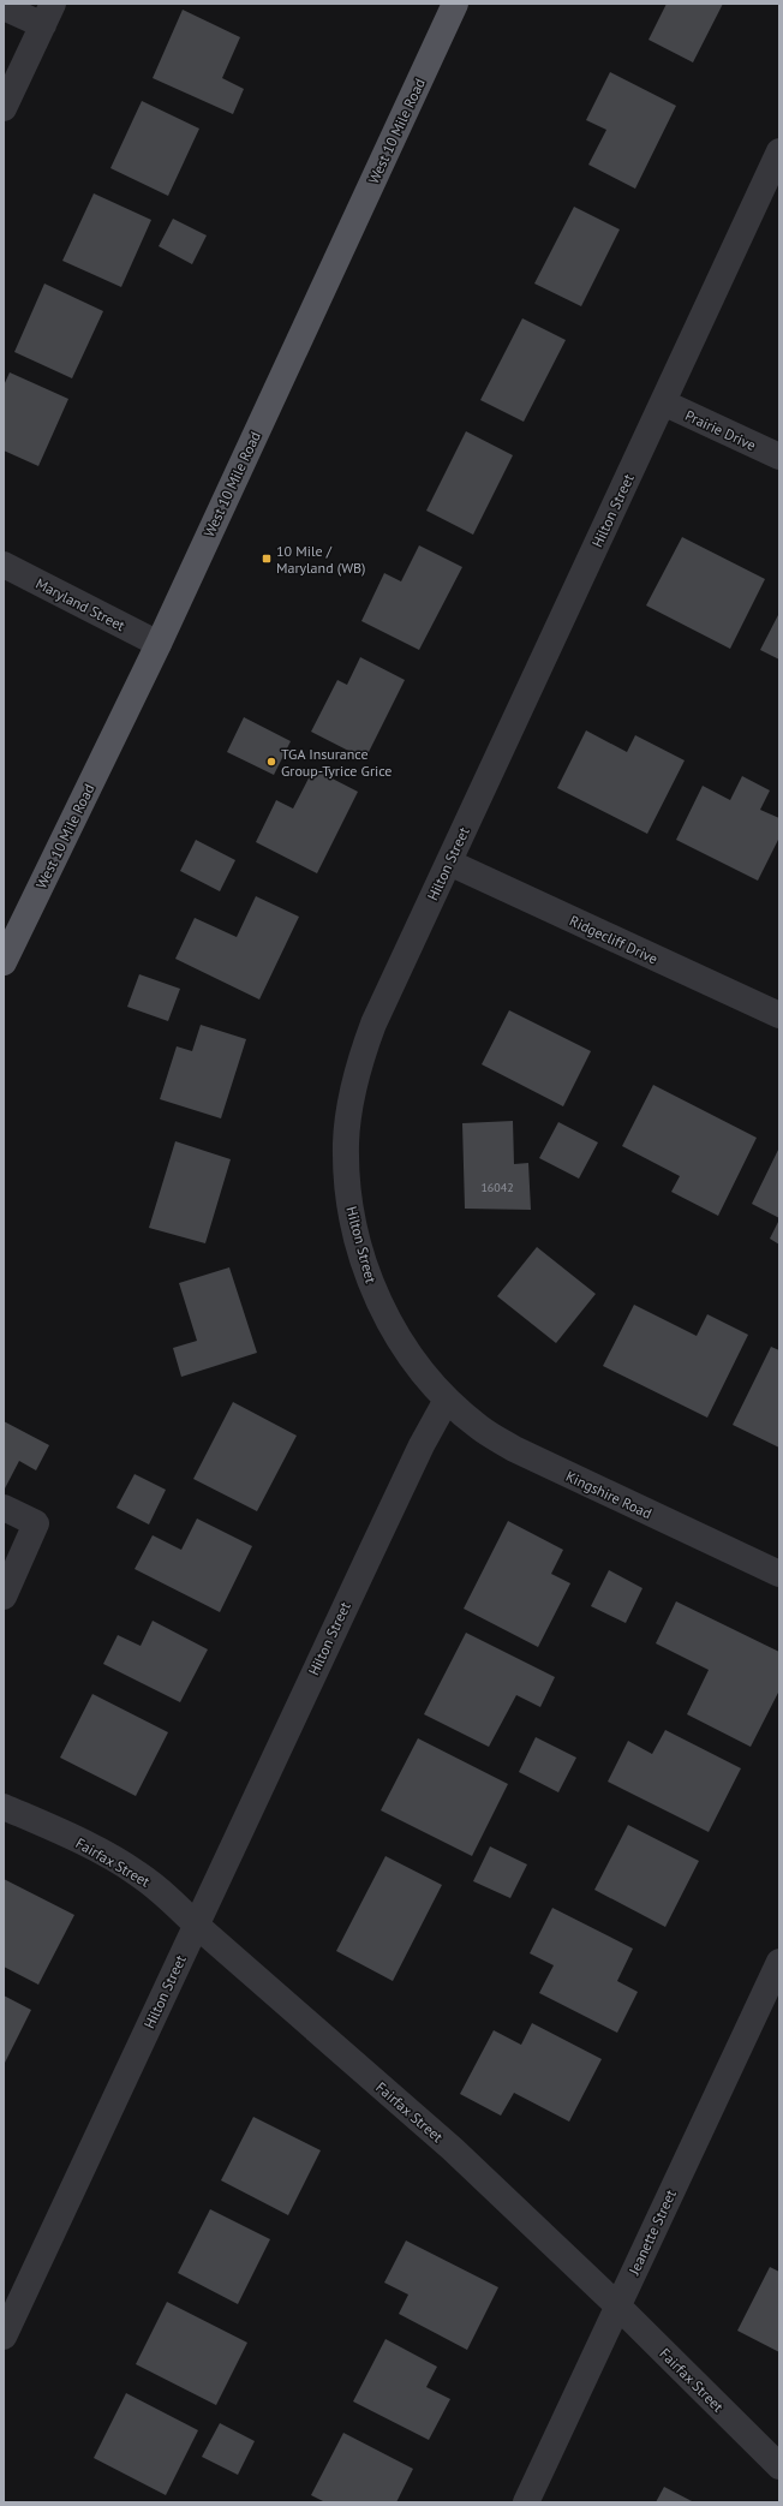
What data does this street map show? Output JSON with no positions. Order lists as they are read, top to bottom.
{
  "streets": {
    "main road": ["West 10 Mile Road"],
    "street": [
      "Prairie Drive",
      "Hilton Street",
      "Maryland Street",
      "Ridgecliff Drive",
      "Kingshire Road",
      "Fairfax Street",
      "Jeanette Street"
    ]
  },
  "crossings": [
    ["West 10 Mile Road", "Maryland Street"],
    ["Prairie Drive", "Hilton Street"],
    ["Hilton Street", "Ridgecliff Drive"],
    ["Hilton Street", "Kingshire Road"],
    ["Hilton Street", "Fairfax Street"],
    ["Fairfax Street", "Jeanette Street"]
  ],
  "places": {
    "transit": ["10 Mile / Maryland (WB)"],
    "other": ["TGA Insurance Group-Tyrice Grice"]
  },
  "house_numbers": ["16042"]
}
